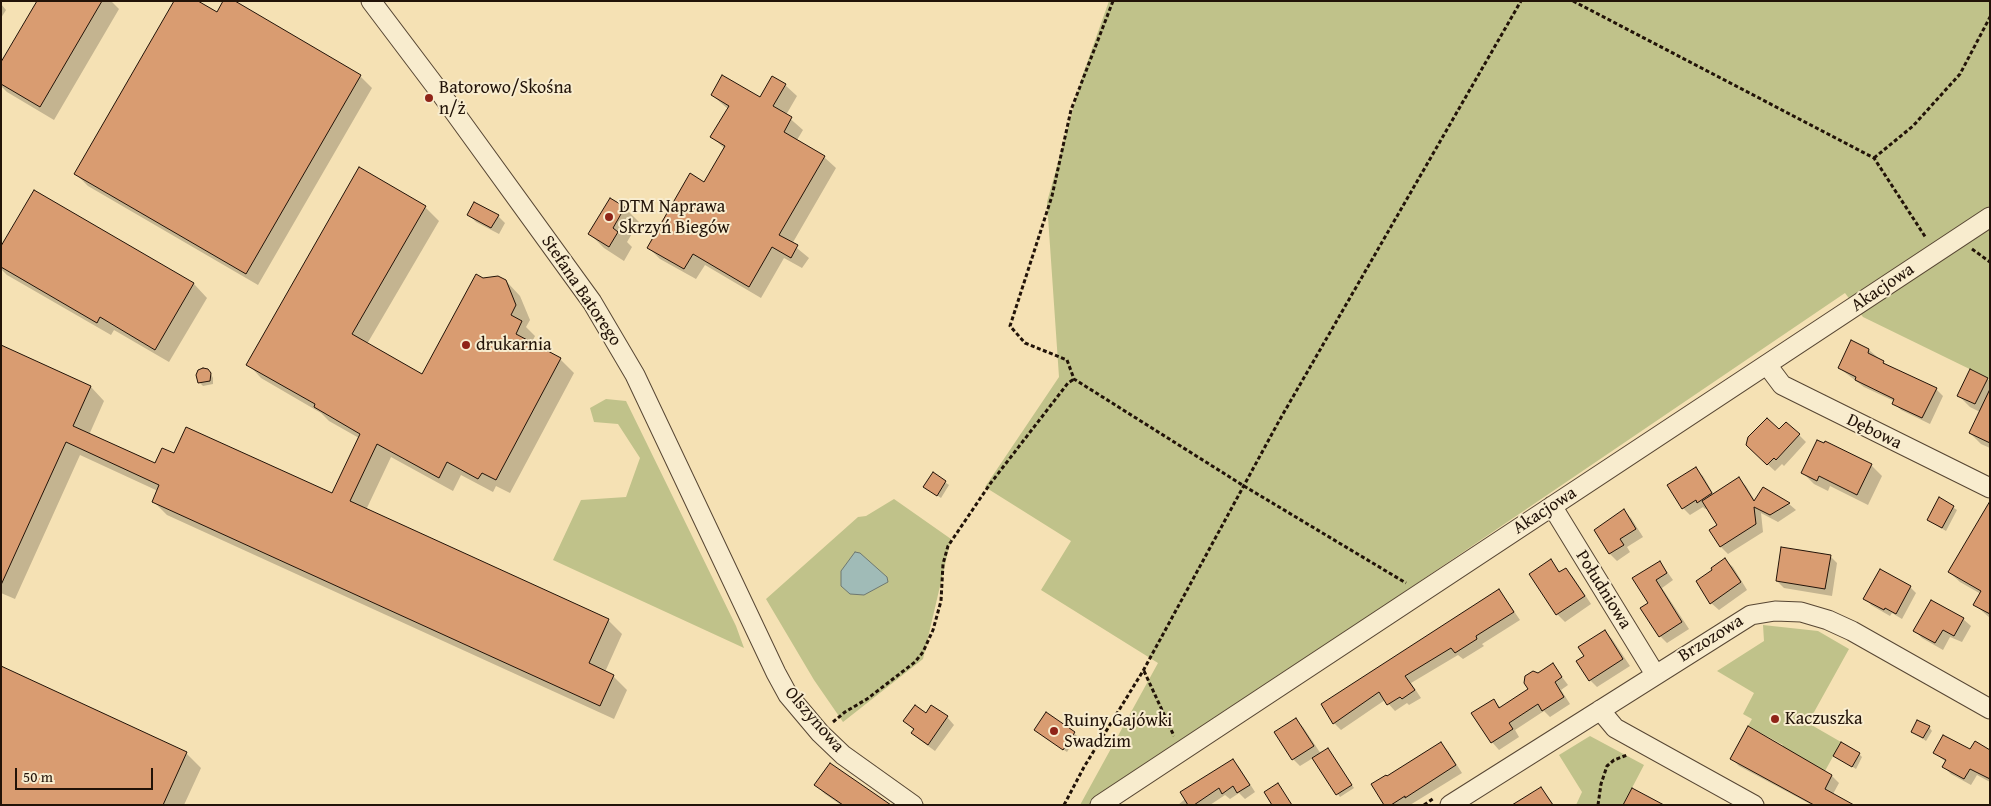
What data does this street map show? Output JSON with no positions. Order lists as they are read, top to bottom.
{
  "streets": {
    "street": [
      "Akacjowa",
      "Stefana Batorego",
      "Dębowa",
      "Południowa",
      "Brzozowa",
      "Olszynowa"
    ]
  },
  "crossings": [
    ["Akacjowa", "Dębowa"],
    ["Akacjowa", "Południowa"],
    ["Stefana Batorego", "Olszynowa"],
    ["Południowa", "Brzozowa"]
  ],
  "places": [
    "Batorowo/Skośna n/ż",
    "DTM Naprawa Skrzyń Biegów",
    "drukarnia",
    "Kaczuszka",
    "Ruiny Gajówki Swadzim"
  ],
  "scale_bar": "50 m"
}
